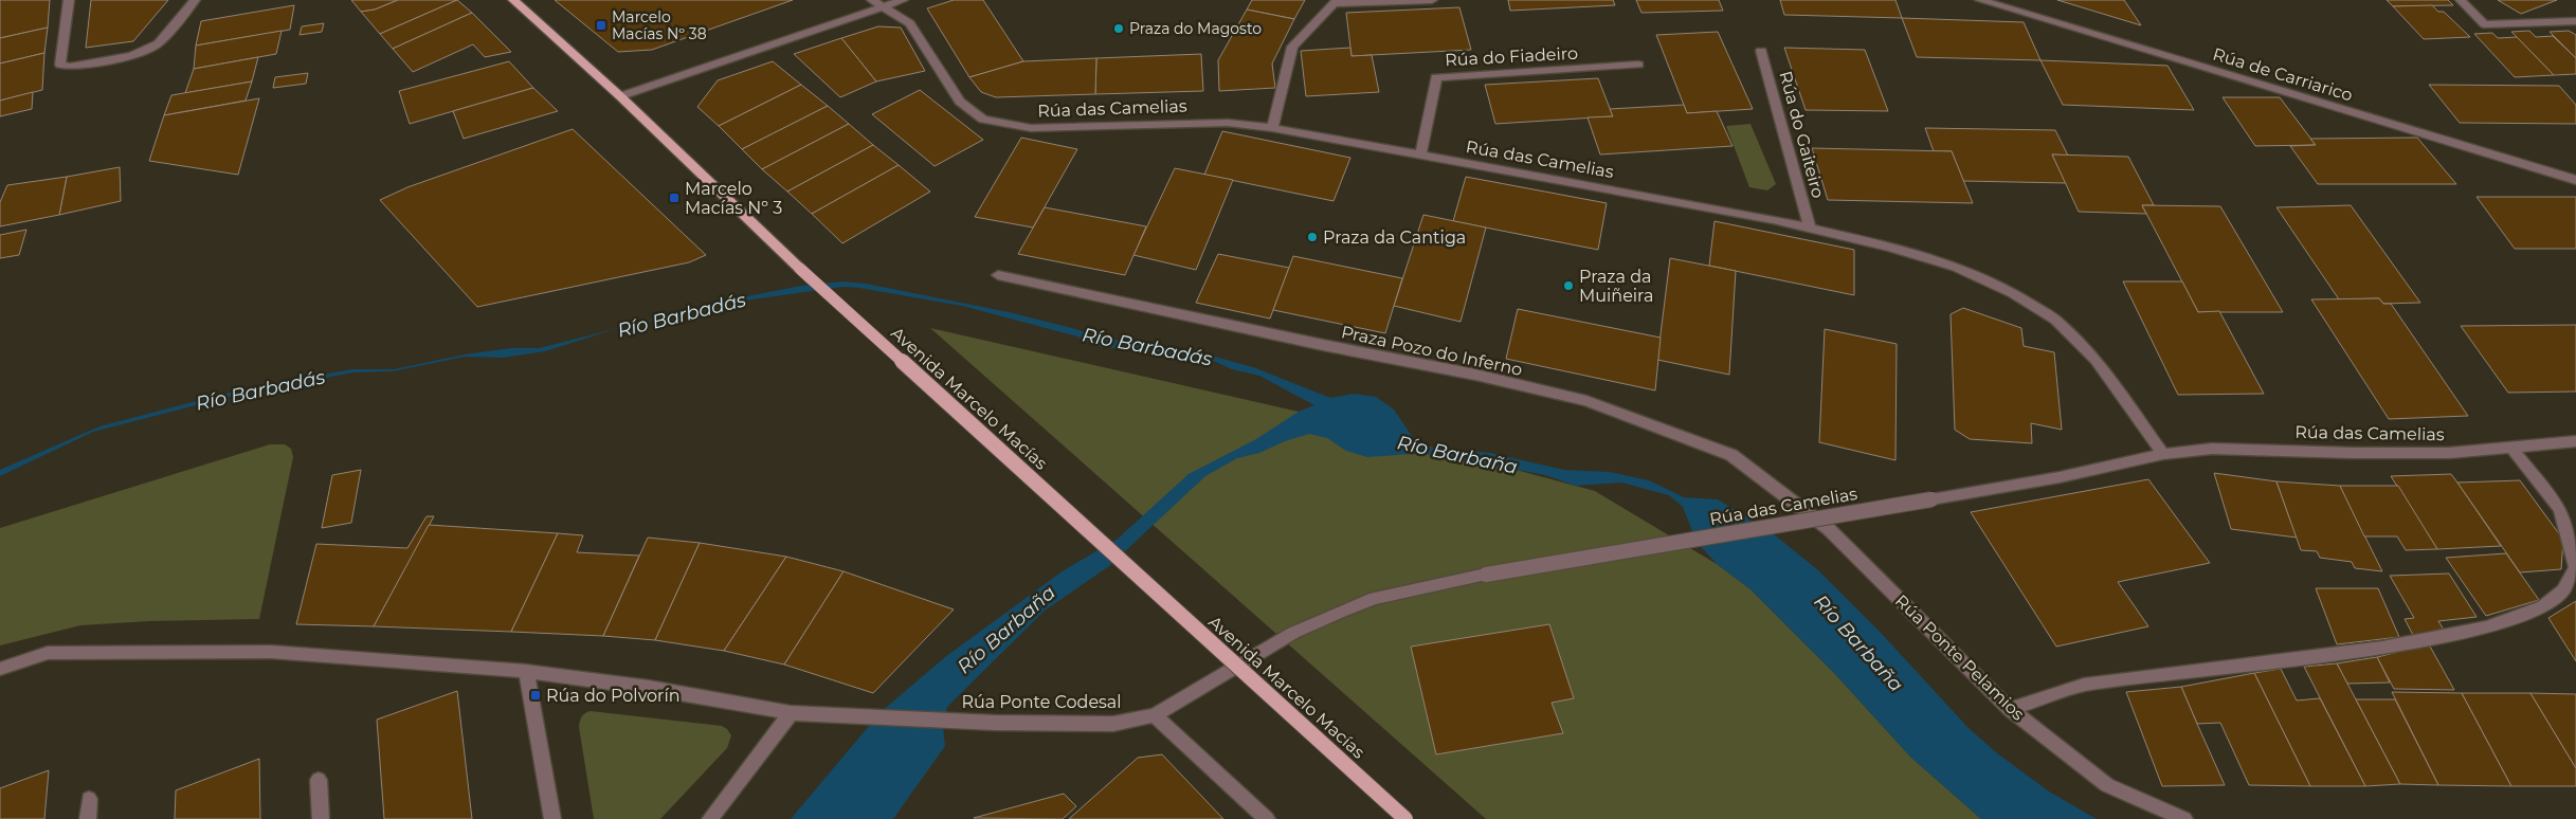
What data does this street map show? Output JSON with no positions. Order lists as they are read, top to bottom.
{
  "streets": {
    "main road": ["Avenida Marcelo Macías"],
    "street": [
      "Rúa do Fiadeiro",
      "Rúa de Carriarico",
      "Rúa das Camelias",
      "Rúa do Gaiteiro",
      "Praza Pozo do Inferno",
      "Rúa Ponte Pelamios",
      "Rúa Ponte Codesal"
    ]
  },
  "crossings": [
    ["Rúa do Fiadeiro", "Rúa das Camelias"],
    ["Rúa das Camelias", "Rúa do Gaiteiro"],
    ["Rúa das Camelias", "Rúa Ponte Codesal"],
    ["Praza Pozo do Inferno", "Rúa Ponte Pelamios"]
  ],
  "water": ["Río Barbadás", "Río Barbaña"],
  "places": {
    "transit": ["Marcelo Macías Nº 38", "Marcelo Macías Nº 3", "Rúa do Polvorín"],
    "other": ["Praza do Magosto", "Praza da Cantiga", "Praza da Muiñeira"]
  }
}
